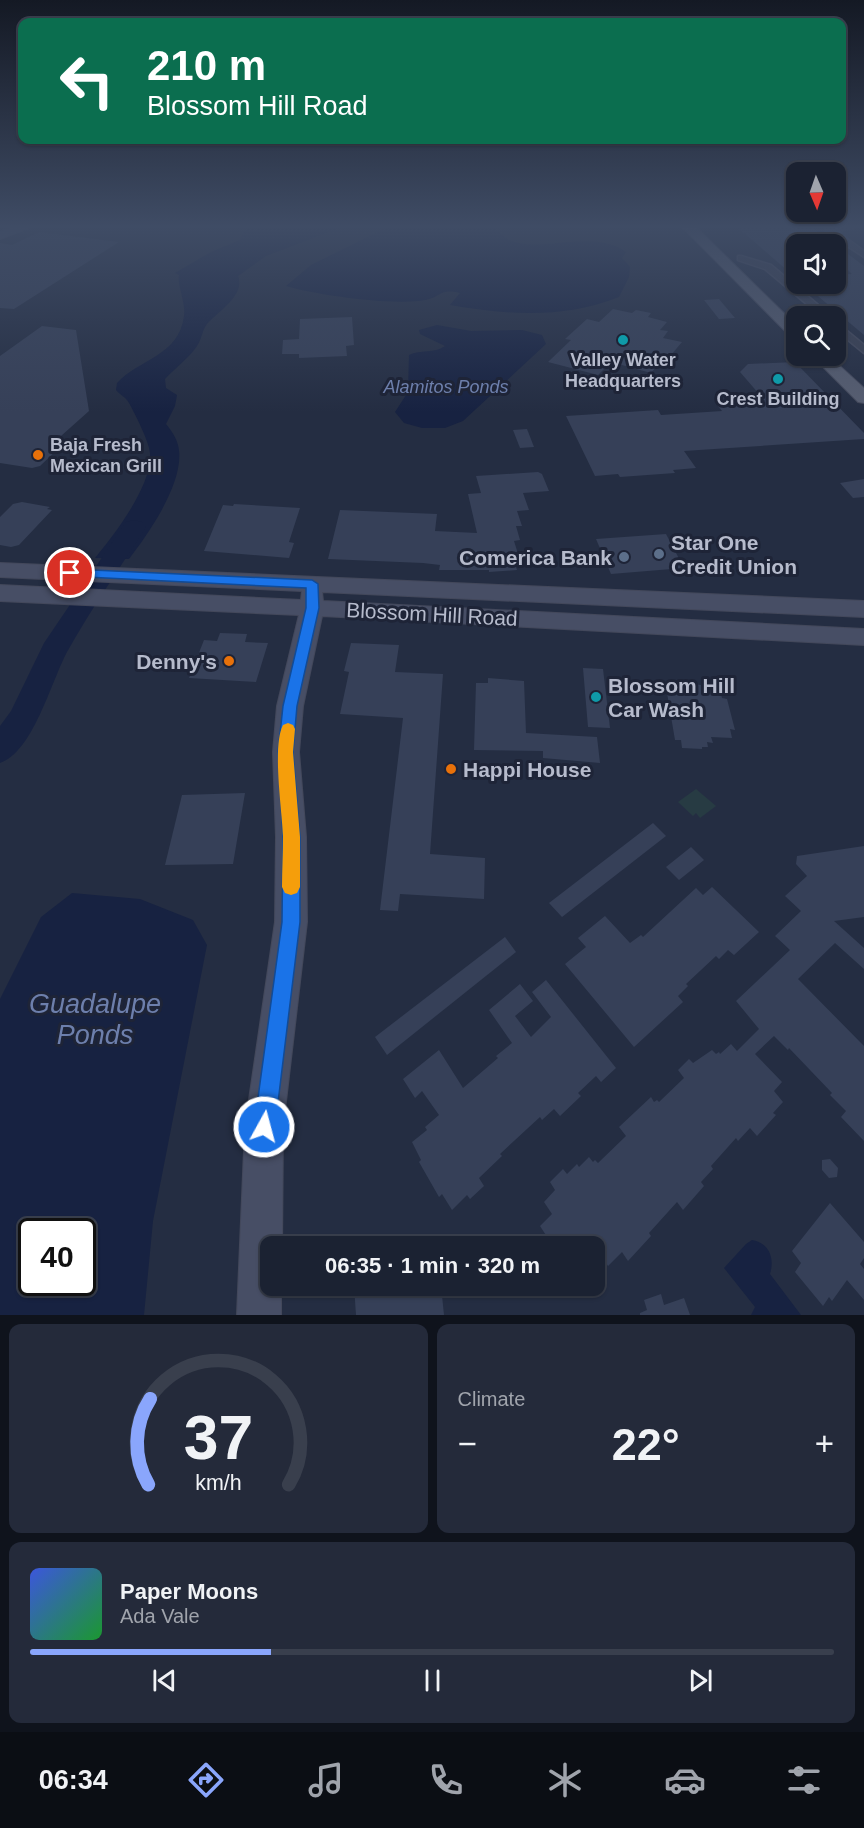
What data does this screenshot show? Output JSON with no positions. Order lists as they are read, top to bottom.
{
  "streets": {
    "main road": ["Blossom Hill Road"]
  },
  "water": ["Alamitos Ponds", "Guadalupe Ponds"],
  "places": [
    "Valley Water Headquarters",
    "Crest Building",
    "Baja Fresh Mexican Grill",
    "Star One Credit Union",
    "Comerica Bank",
    "Denny's",
    "Blossom Hill Car Wash",
    "Happi House"
  ],
  "north": "bottom",
  "page": {
    "turn": ["210 m", "Blossom Hill Road"],
    "limit": "40",
    "trip": "06:35 · 1 min · 320 m",
    "tile": "Climate",
    "heat": ["−", "22°", "+"],
    "song": ["Paper Moons", "Ada Vale"],
    "tabs": "06:34",
    "gauge": ["37", "km/h"]
  }
}
